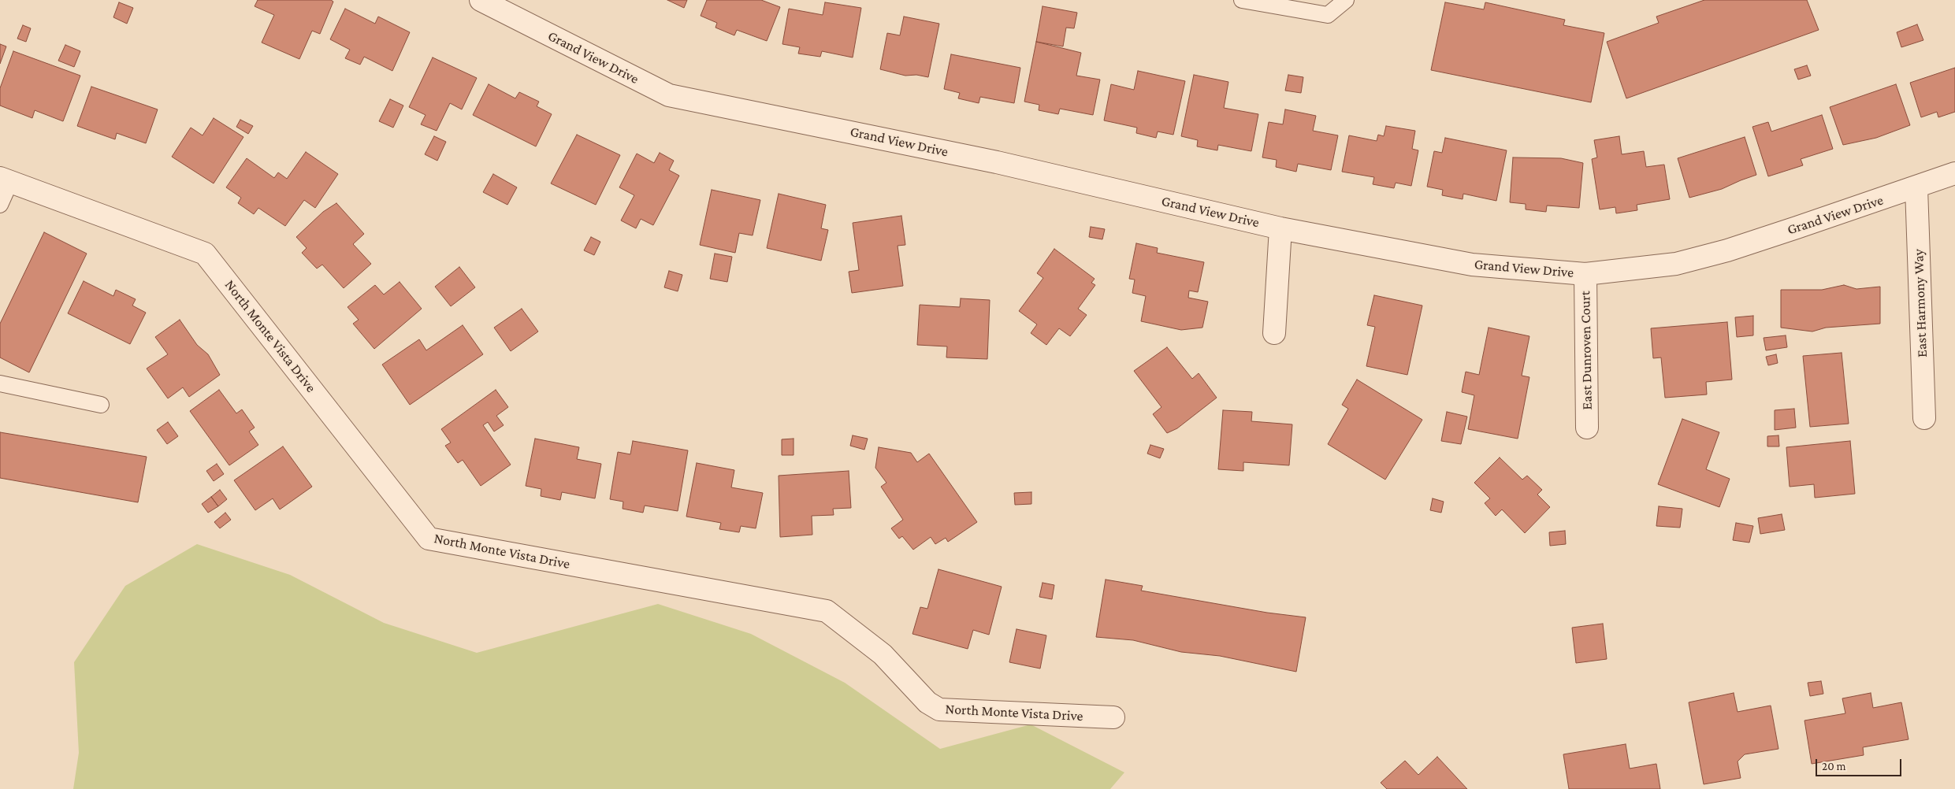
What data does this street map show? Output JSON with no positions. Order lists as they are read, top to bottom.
{
  "streets": {
    "street": [
      "Grand View Drive",
      "East Harmony Way",
      "North Monte Vista Drive",
      "East Dunroven Court"
    ]
  },
  "crossings": [
    ["Grand View Drive", "East Harmony Way"],
    ["Grand View Drive", "East Dunroven Court"]
  ],
  "scale_bar": "20 m"
}
